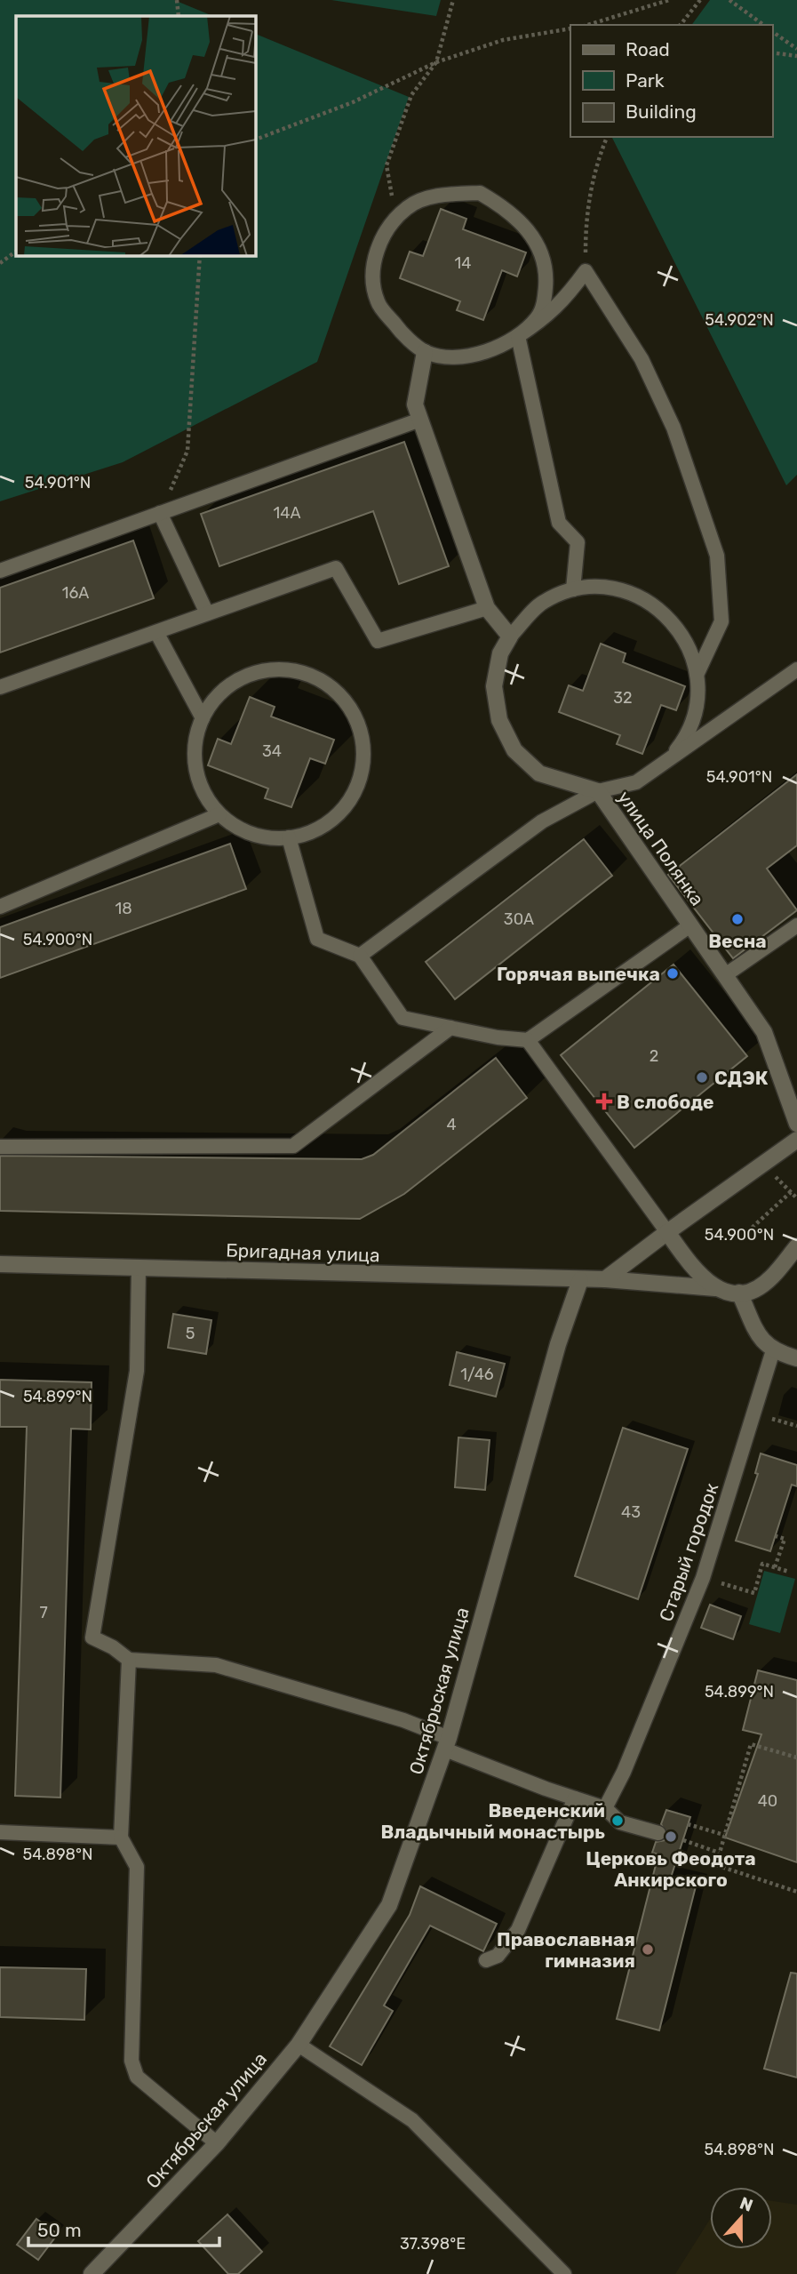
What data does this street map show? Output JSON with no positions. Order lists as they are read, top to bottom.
{
  "streets": {
    "street": ["улица Полянка", "Бригадная улица", "Октябрьская улица"],
    "lane": ["Старый городок"]
  },
  "crossings": [
    ["Бригадная улица", "Октябрьская улица"]
  ],
  "places": {
    "other": [
      "Весна",
      "Горячая выпечка",
      "СДЭК",
      "Введенский Владычный монастырь",
      "Церковь Феодота Анкирского",
      "Православная гимназия"
    ],
    "health": ["В слободе"]
  },
  "house_numbers": [
    "14",
    "14А",
    "16А",
    "32",
    "34",
    "18",
    "30А",
    "2",
    "4",
    "5",
    "1/46",
    "43",
    "7",
    "40"
  ],
  "legend": ["Road", "Park", "Building"],
  "scale_bar": "50 m",
  "north": "top",
  "coordinates": [
    "54.902°N",
    "54.901°N",
    "54.900°N",
    "54.899°N",
    "54.898°N",
    "37.398°E"
  ]
}
